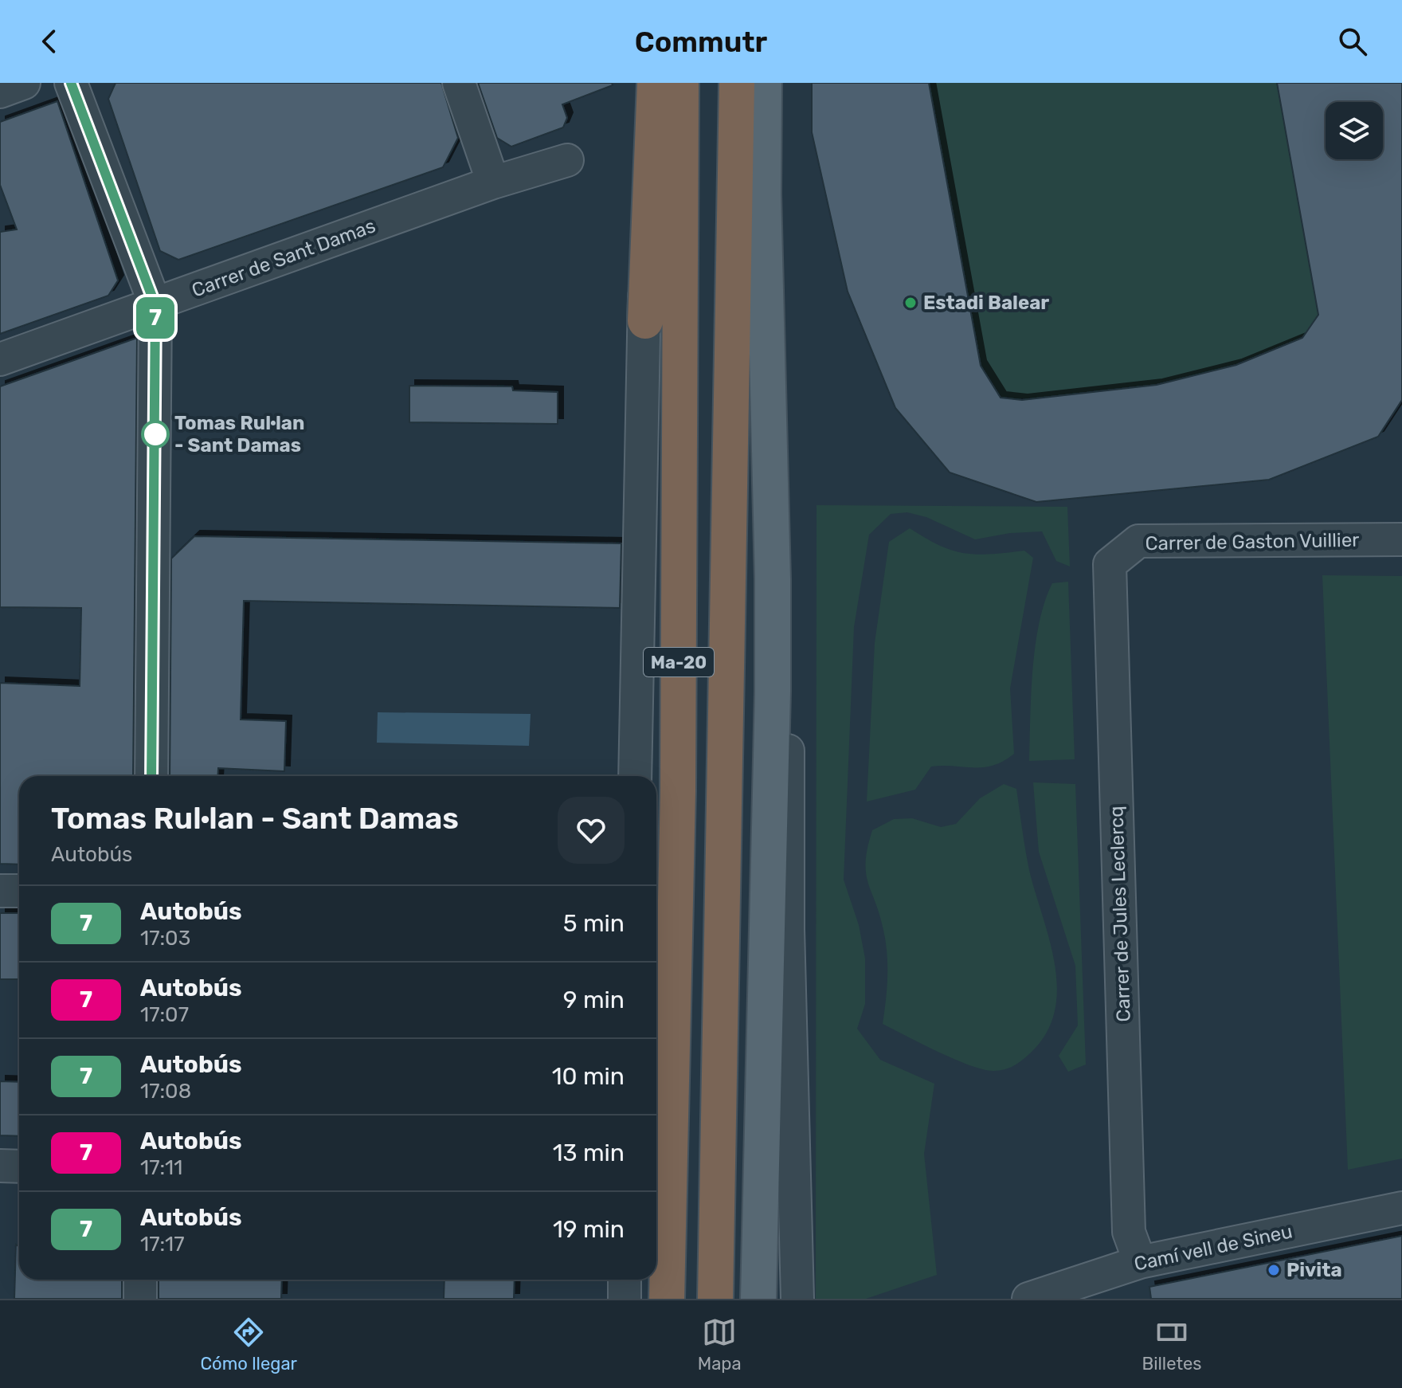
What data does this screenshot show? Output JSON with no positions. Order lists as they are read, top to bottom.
{
  "streets": {
    "highway": ["Ma-20"],
    "street": [
      "Carrer de Sant Damas",
      "Carrer de Gaston Vuillier",
      "Carrer de Jules Leclercq",
      "Camí vell de Sineu"
    ]
  },
  "crossings": [
    ["Carrer de Gaston Vuillier", "Carrer de Jules Leclercq"],
    ["Carrer de Jules Leclercq", "Camí vell de Sineu"]
  ],
  "places": ["Estadi Balear", "Tomas Rul·lan - Sant Damas", "Pivita"],
  "lines": ["bus line 7"],
  "page": {
    "header": "Commutr",
    "on_map": "7",
    "heading": ["Tomas Rul·lan - Sant Damas", "Autobús"],
    "list": [
      {
        "mark": "7",
        "name": "Autobús",
        "note": "17:03",
        "value": "5 min"
      },
      {
        "mark": "7",
        "name": "Autobús",
        "note": "17:07",
        "value": "9 min"
      },
      {
        "mark": "7",
        "name": "Autobús",
        "note": "17:08",
        "value": "10 min"
      },
      {
        "mark": "7",
        "name": "Autobús",
        "note": "17:11",
        "value": "13 min"
      },
      {
        "mark": "7",
        "name": "Autobús",
        "note": "17:17",
        "value": "19 min"
      }
    ],
    "tabs": ["Cómo llegar", "Mapa", "Billetes"]
  }
}
